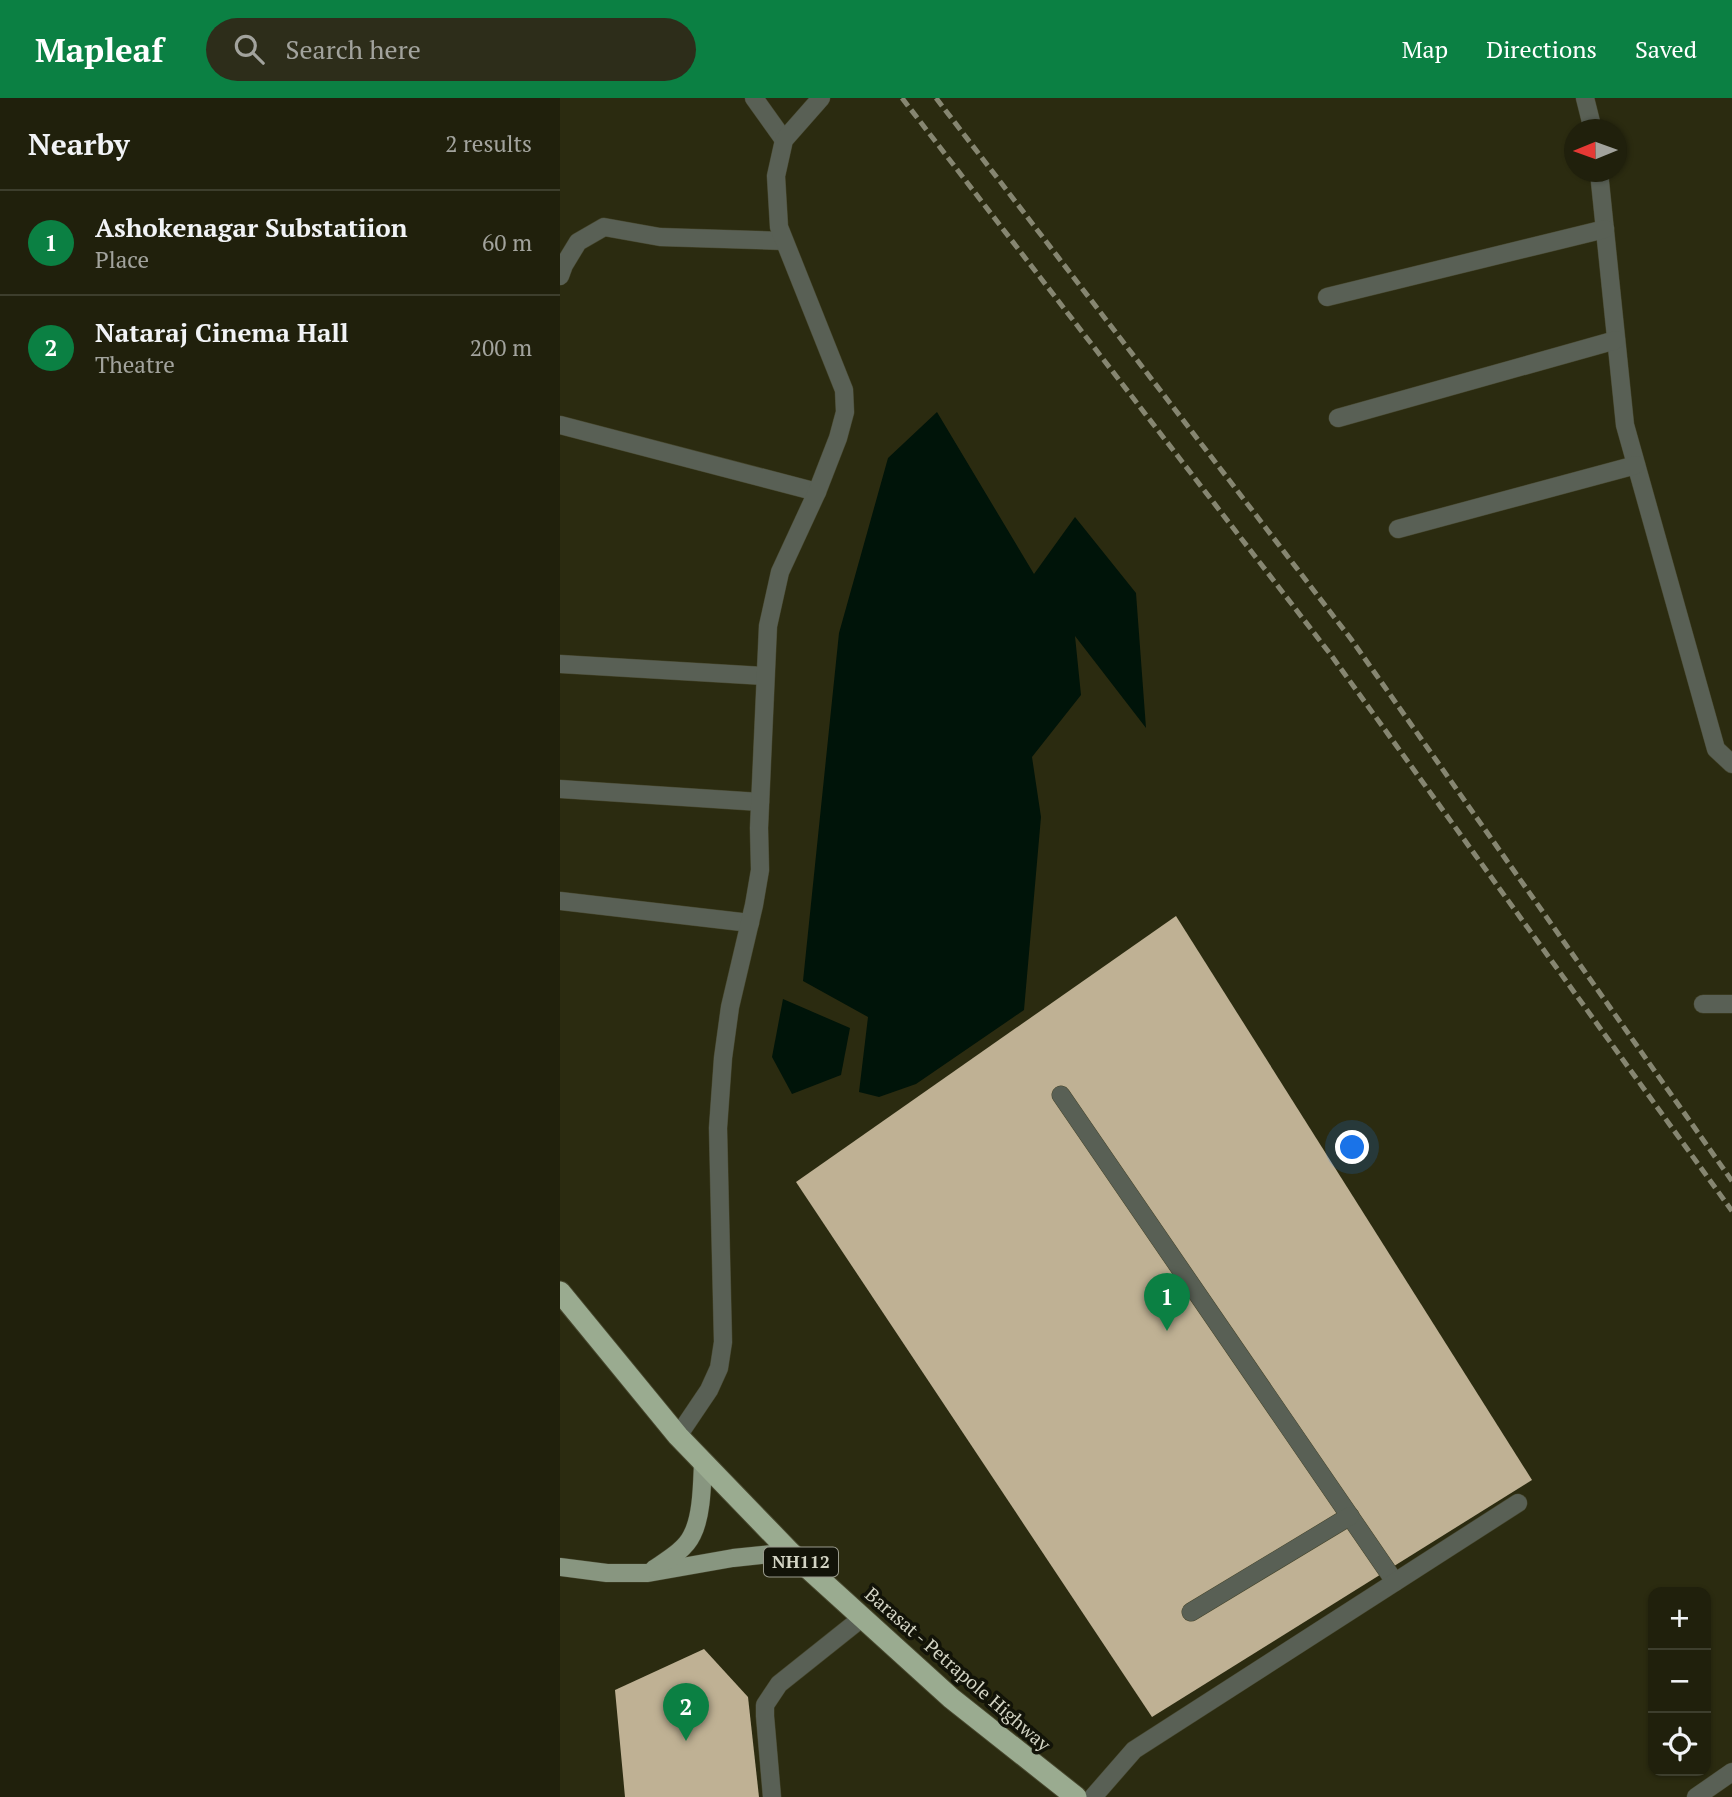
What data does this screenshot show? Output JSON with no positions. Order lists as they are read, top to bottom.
{
  "streets": {
    "highway": ["NH112", "Barasat - Petrapole Highway"]
  },
  "north": "left",
  "page": {
    "header": "Mapleaf",
    "search": "Search here",
    "nav": ["Map", "Directions", "Saved"],
    "heading": ["Nearby", "2 results"],
    "list": [
      {
        "mark": "1",
        "name": "Ashokenagar Substatiion",
        "note": "Place",
        "value": "60 m"
      },
      {
        "mark": "2",
        "name": "Nataraj Cinema Hall",
        "note": "Theatre",
        "value": "200 m"
      }
    ],
    "pins": ["1", "2"],
    "map_buttons": ["+", "−"]
  }
}
